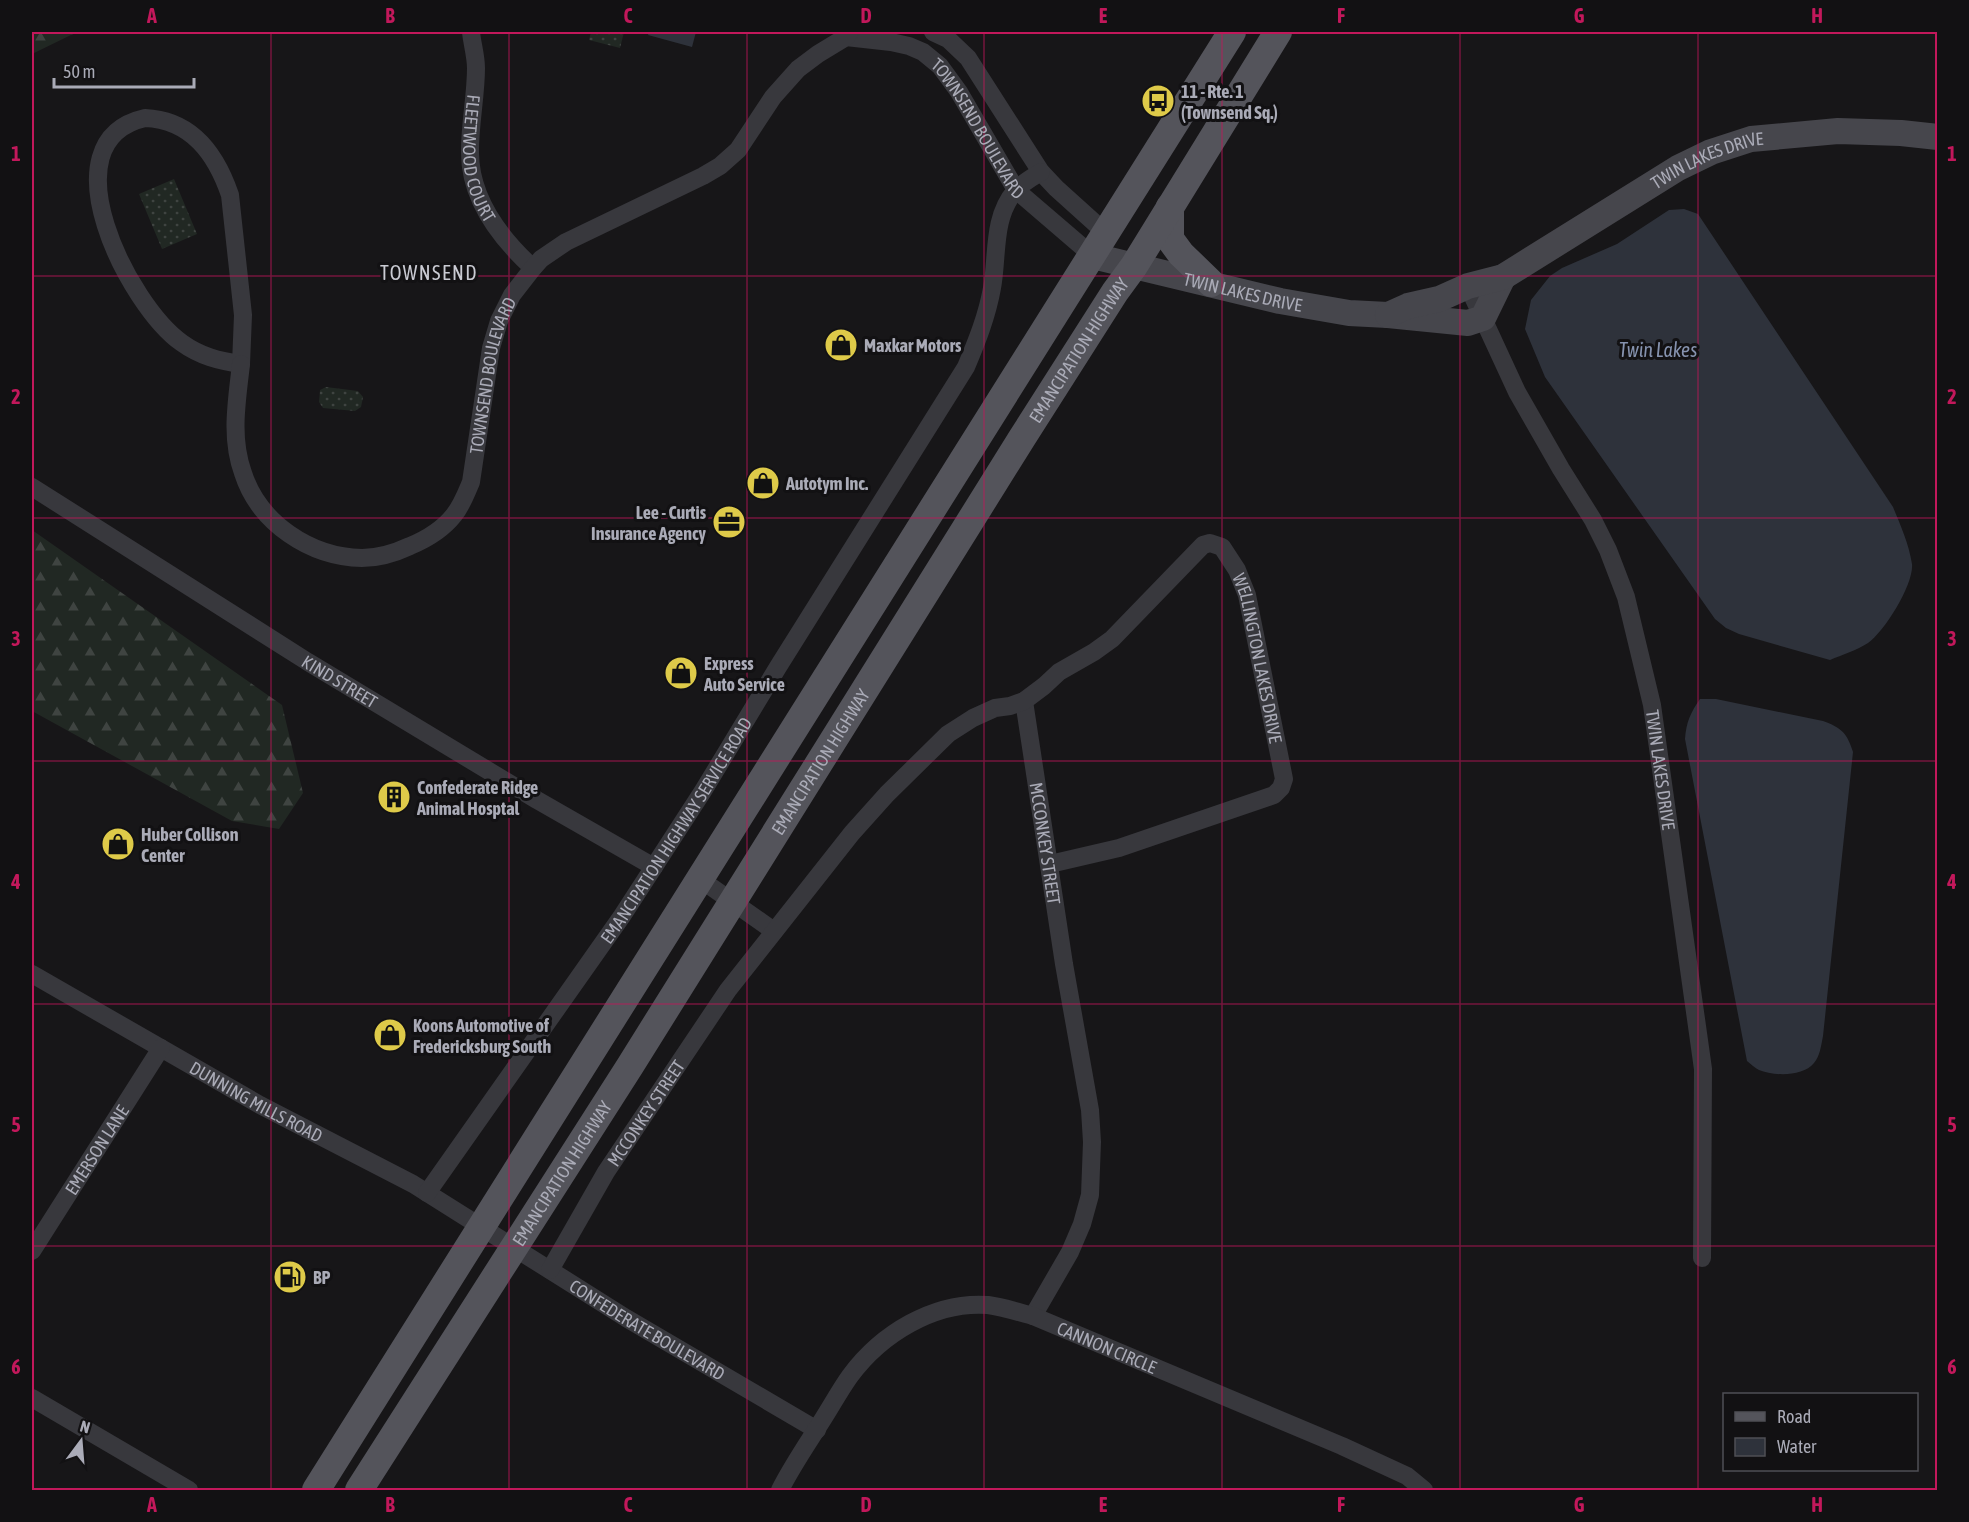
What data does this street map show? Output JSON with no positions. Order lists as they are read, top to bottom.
{
  "streets": {
    "main road": ["EMANCIPATION HIGHWAY"],
    "street": [
      "TOWNSEND BOULEVARD",
      "FLEETWOOD COURT",
      "TWIN LAKES DRIVE",
      "WELLINGTON LAKES DRIVE",
      "KIND STREET",
      "EMANCIPATION HIGHWAY SERVICE ROAD",
      "MCCONKEY STREET",
      "DUNNING MILLS ROAD",
      "EMERSON LANE",
      "CONFEDERATE BOULEVARD",
      "CANNON CIRCLE"
    ]
  },
  "crossings": [
    ["TOWNSEND BOULEVARD", "FLEETWOOD COURT"],
    ["TOWNSEND BOULEVARD", "EMANCIPATION HIGHWAY"],
    ["TOWNSEND BOULEVARD", "EMANCIPATION HIGHWAY SERVICE ROAD"],
    ["TWIN LAKES DRIVE", "EMANCIPATION HIGHWAY"],
    ["EMANCIPATION HIGHWAY", "DUNNING MILLS ROAD"],
    ["EMANCIPATION HIGHWAY", "CONFEDERATE BOULEVARD"],
    ["WELLINGTON LAKES DRIVE", "MCCONKEY STREET"],
    ["KIND STREET", "EMANCIPATION HIGHWAY SERVICE ROAD"],
    ["EMANCIPATION HIGHWAY SERVICE ROAD", "DUNNING MILLS ROAD"],
    ["MCCONKEY STREET", "CONFEDERATE BOULEVARD"],
    ["MCCONKEY STREET", "CANNON CIRCLE"],
    ["DUNNING MILLS ROAD", "EMERSON LANE"],
    ["DUNNING MILLS ROAD", "CONFEDERATE BOULEVARD"],
    ["CONFEDERATE BOULEVARD", "CANNON CIRCLE"]
  ],
  "districts": ["TOWNSEND"],
  "water": ["Twin Lakes"],
  "places": {
    "bus stop": ["11 - Rte. 1 (Townsend Sq.)"],
    "shop": [
      "Maxkar Motors",
      "Autotym Inc.",
      "Express Auto Service",
      "Huber Collison Center",
      "Koons Automotive of Fredericksburg South"
    ],
    "office": ["Lee - Curtis Insurance Agency"],
    "building": ["Confederate Ridge Animal Hosptal"],
    "fuel station": ["BP"]
  },
  "legend": ["Road", "Water"],
  "scale_bar": "50 m",
  "north": "top",
  "grid": {
    "columns": [
      "A",
      "B",
      "C",
      "D",
      "E",
      "F",
      "G",
      "H"
    ],
    "rows": [
      "1",
      "2",
      "3",
      "4",
      "5",
      "6"
    ]
  }
}
